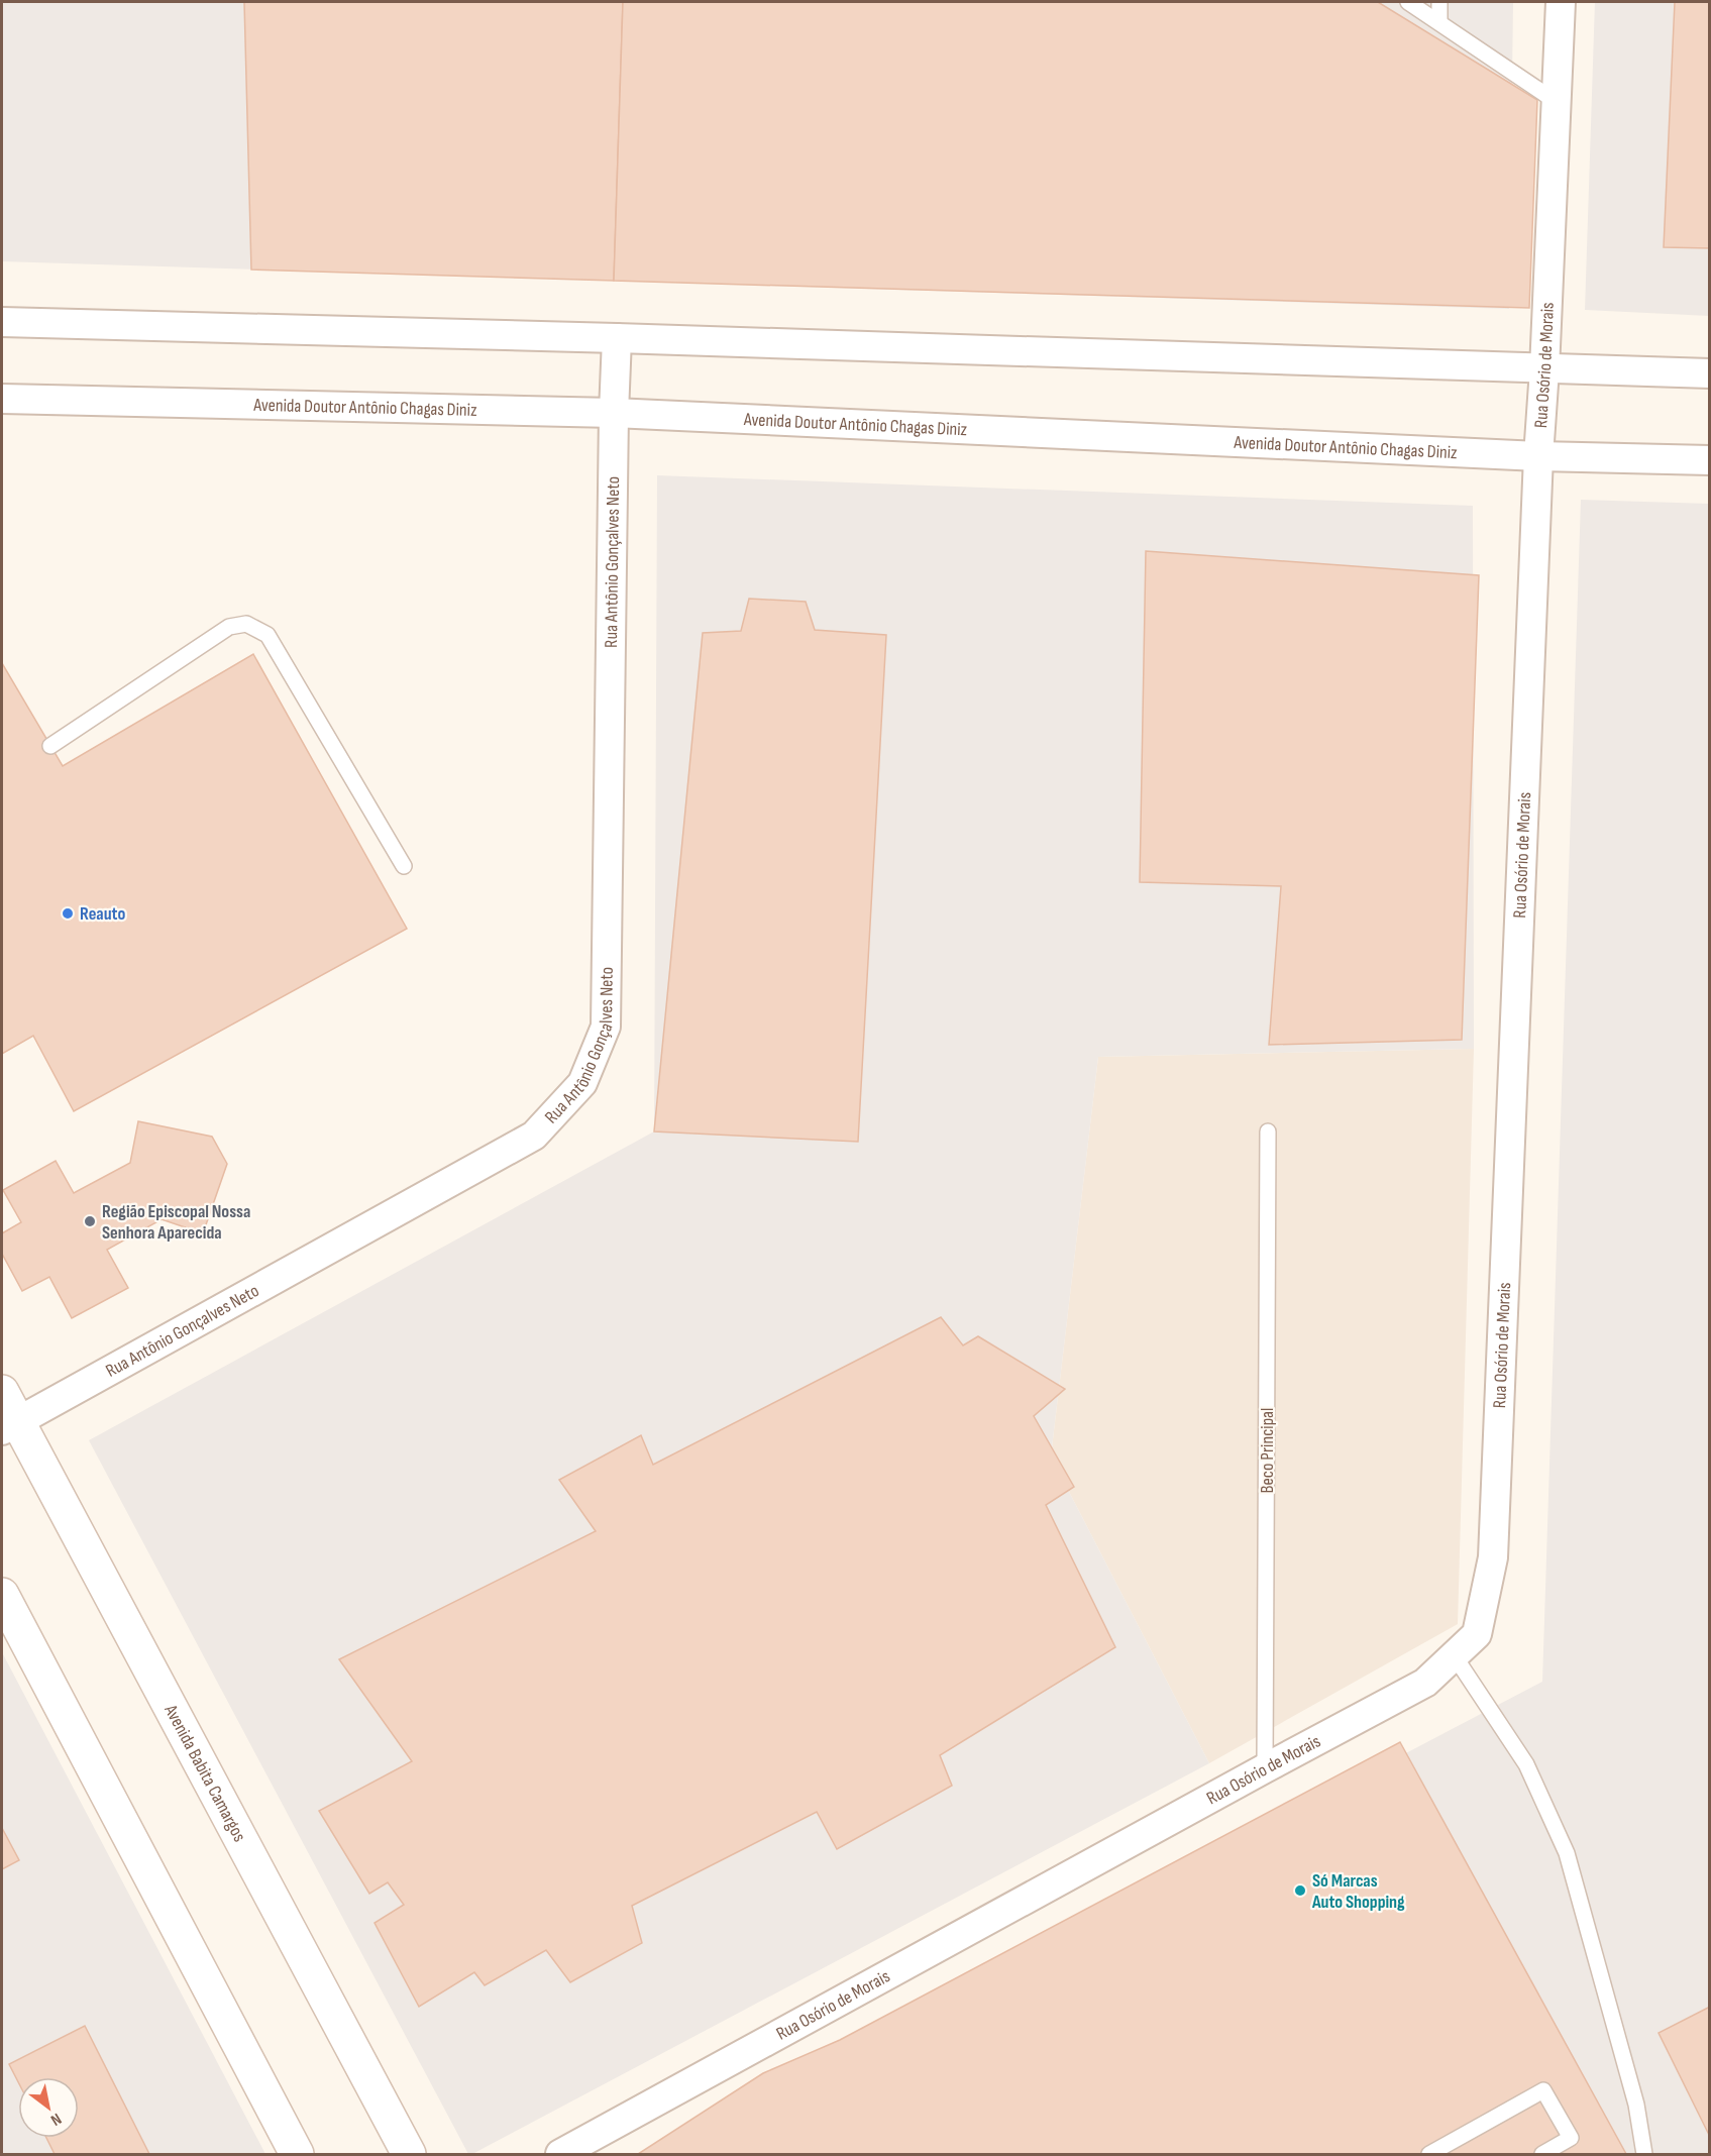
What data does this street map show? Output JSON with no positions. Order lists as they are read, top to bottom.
{
  "streets": {
    "main road": ["Avenida Babita Camargos"],
    "street": ["Rua Osório de Morais", "Avenida Doutor Antônio Chagas Diniz", "Rua Antônio Gonçalves Neto"],
    "lane": ["Beco Principal"]
  },
  "crossings": [
    ["Rua Osório de Morais", "Avenida Doutor Antônio Chagas Diniz"],
    ["Rua Osório de Morais", "Beco Principal"],
    ["Avenida Doutor Antônio Chagas Diniz", "Rua Antônio Gonçalves Neto"],
    ["Rua Antônio Gonçalves Neto", "Avenida Babita Camargos"]
  ],
  "places": ["Reauto", "Região Episcopal Nossa Senhora Aparecida", "Só Marcas Auto Shopping"],
  "north": "bottom right"
}
